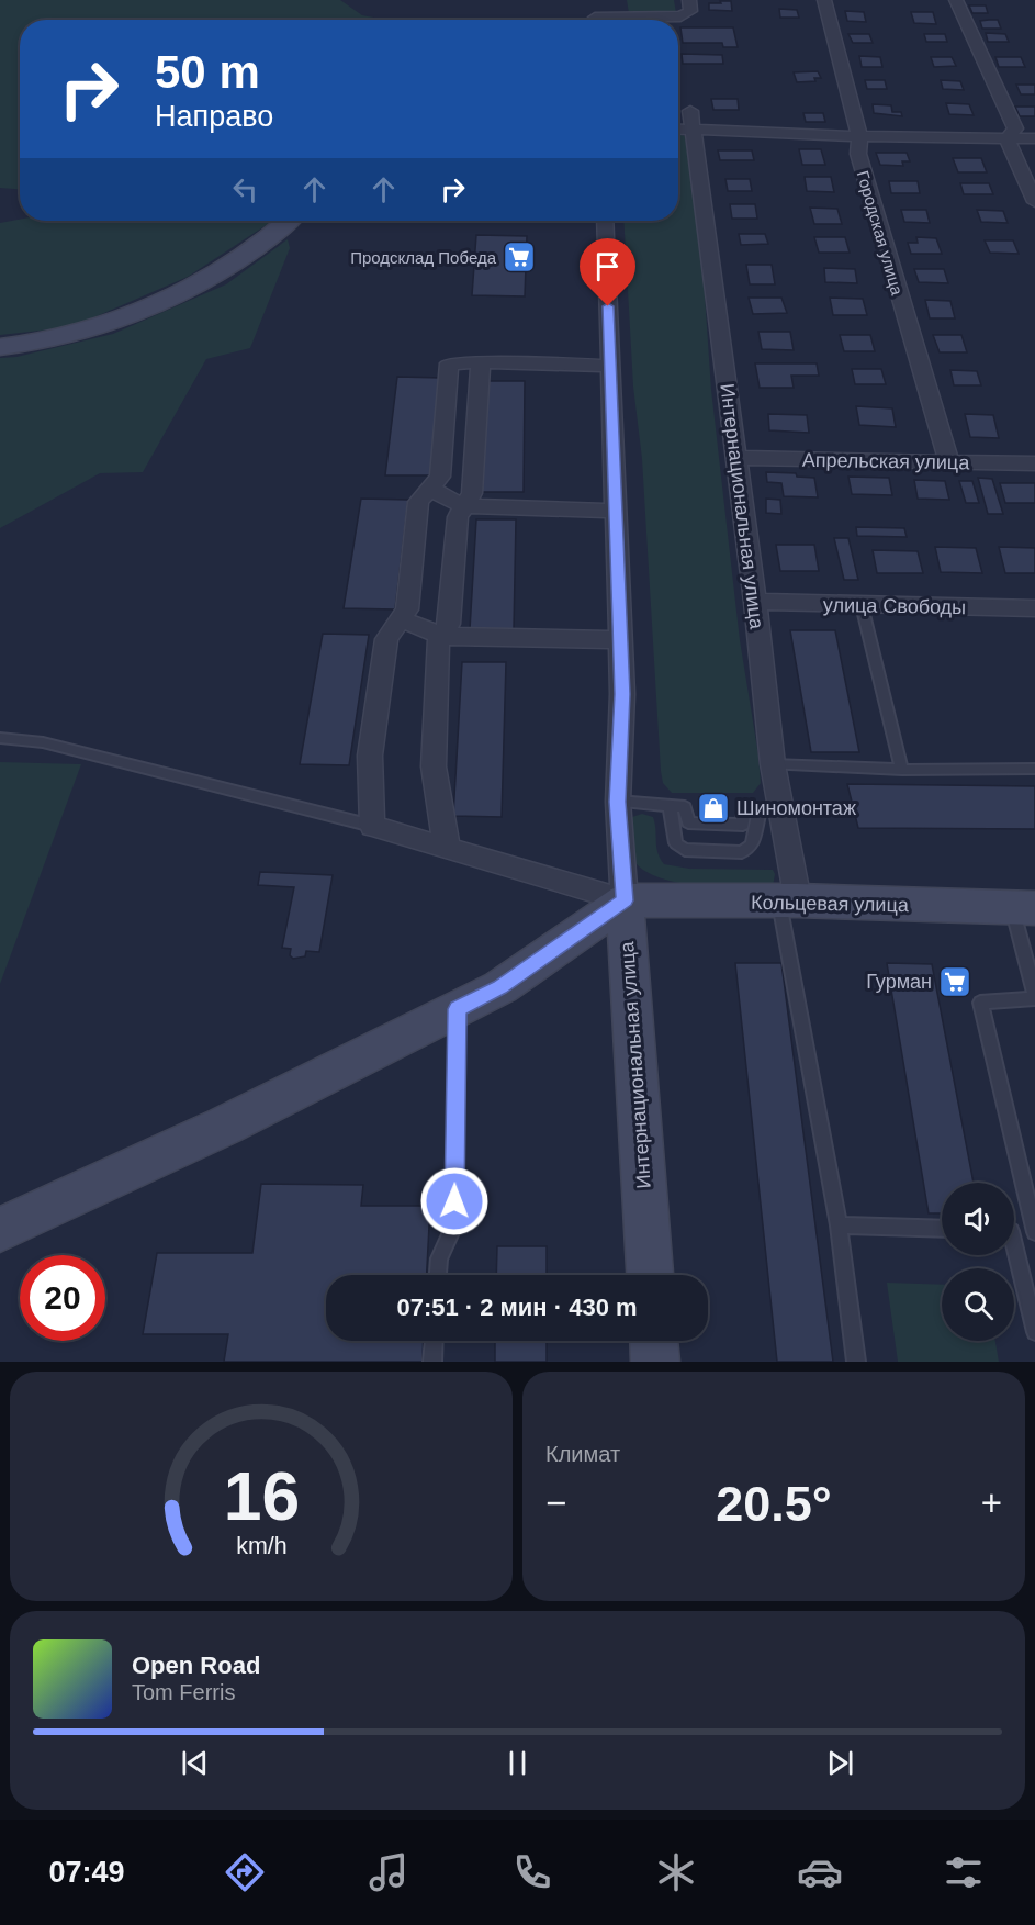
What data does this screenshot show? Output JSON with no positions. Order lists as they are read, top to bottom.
{
  "streets": {
    "street": [
      "Городская улица",
      "Апрельская улица",
      "Интернациональная улица",
      "улица Свободы",
      "Кольцевая улица"
    ]
  },
  "crossings": [
    ["Городская улица", "Апрельская улица"],
    ["Апрельская улица", "Интернациональная улица"],
    ["Интернациональная улица", "улица Свободы"],
    ["Интернациональная улица", "Кольцевая улица"]
  ],
  "places": {
    "supermarket": ["Продсклад Победа", "Гурман"],
    "shop": ["Шиномонтаж"]
  },
  "page": {
    "turn": ["50 m", "Направо"],
    "limit": "20",
    "trip": "07:51 · 2 мин · 430 m",
    "tile": "Климат",
    "heat": ["−", "20.5°", "+"],
    "song": ["Open Road", "Tom Ferris"],
    "tabs": "07:49",
    "gauge": ["16", "km/h"]
  }
}
